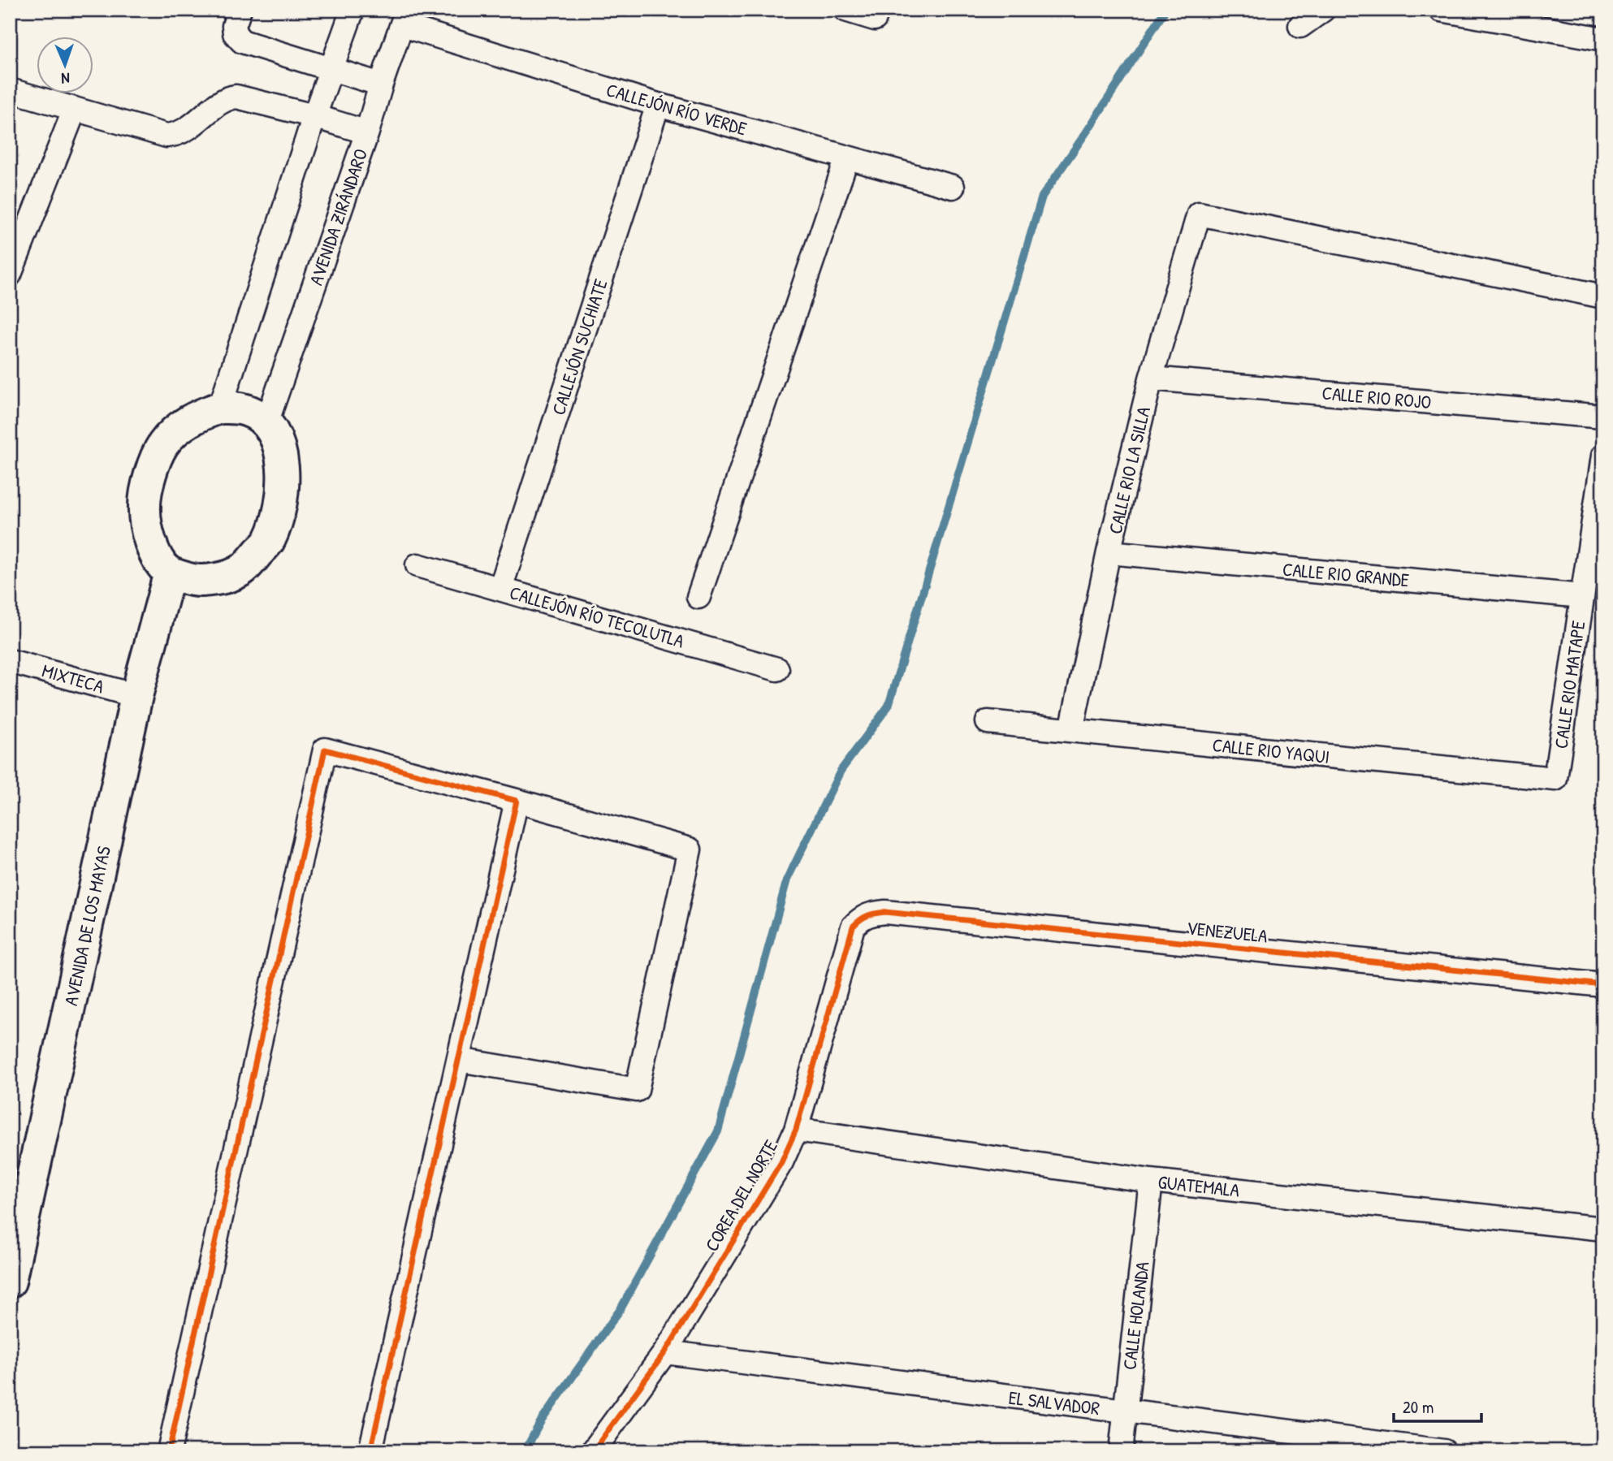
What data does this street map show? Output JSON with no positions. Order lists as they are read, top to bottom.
{
  "streets": {
    "street": [
      "CALLEJÓN RÍO VERDE",
      "AVENIDA ZIRÁNDARO",
      "CALLEJÓN SUCHIATE",
      "CALLE RIO ROJO",
      "CALLE RIO LA SILLA",
      "CALLE RIO GRANDE",
      "CALLEJÓN RÍO TECOLUTLA",
      "MIXTECA",
      "CALLE RIO MATAPE",
      "CALLE RIO YAQUI",
      "AVENIDA DE LOS MAYAS",
      "VENEZUELA",
      "GUATEMALA",
      "COREA DEL NORTE",
      "CALLE HOLANDA",
      "EL SALVADOR"
    ]
  },
  "crossings": [
    ["CALLEJÓN RÍO VERDE", "AVENIDA ZIRÁNDARO"],
    ["CALLEJÓN RÍO VERDE", "CALLEJÓN SUCHIATE"],
    ["AVENIDA ZIRÁNDARO", "AVENIDA DE LOS MAYAS"],
    ["CALLEJÓN SUCHIATE", "CALLEJÓN RÍO TECOLUTLA"],
    ["CALLE RIO ROJO", "CALLE RIO LA SILLA"],
    ["CALLE RIO LA SILLA", "CALLE RIO GRANDE"],
    ["CALLE RIO LA SILLA", "CALLE RIO YAQUI"],
    ["CALLE RIO GRANDE", "CALLE RIO MATAPE"],
    ["MIXTECA", "AVENIDA DE LOS MAYAS"],
    ["CALLE RIO MATAPE", "CALLE RIO YAQUI"],
    ["VENEZUELA", "COREA DEL NORTE"],
    ["GUATEMALA", "COREA DEL NORTE"],
    ["GUATEMALA", "CALLE HOLANDA"],
    ["COREA DEL NORTE", "EL SALVADOR"],
    ["CALLE HOLANDA", "EL SALVADOR"]
  ],
  "scale_bar": "20 m",
  "north": "bottom"
}
